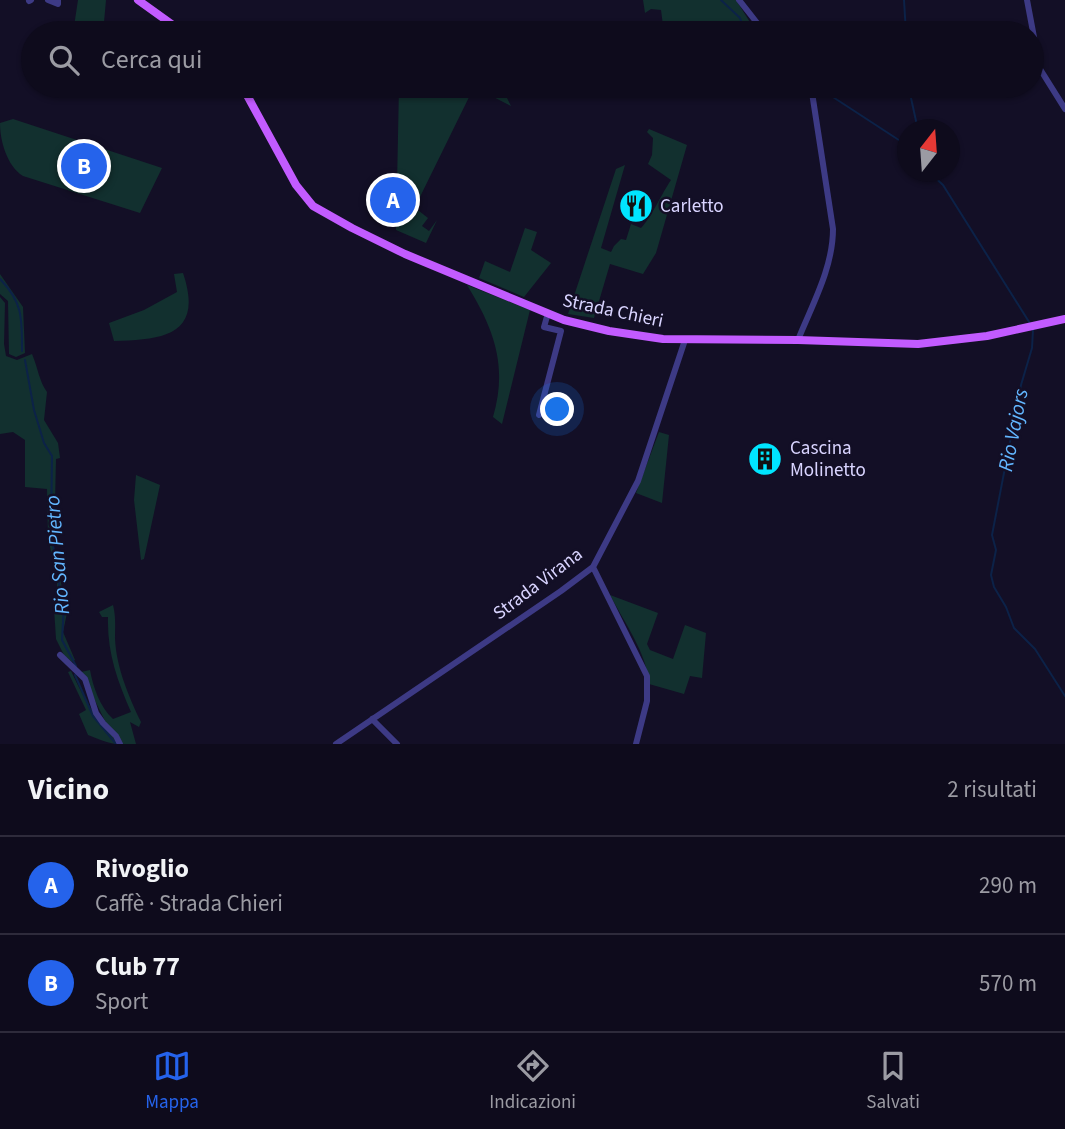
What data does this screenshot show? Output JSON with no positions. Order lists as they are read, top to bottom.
{
  "streets": {
    "main road": ["Strada Chieri"],
    "street": ["Strada Virana"]
  },
  "crossings": [
    ["Strada Chieri", "Strada Virana"]
  ],
  "water": ["Rio Vajors", "Rio San Pietro"],
  "places": {
    "restaurant": ["Carletto"],
    "building": ["Cascina Molinetto"]
  },
  "north": "top",
  "page": {
    "search": "Cerca qui",
    "pins": ["B", "A"],
    "heading": ["Vicino", "2 risultati"],
    "list": [
      {
        "mark": "A",
        "name": "Rivoglio",
        "note": "Caffè · Strada Chieri",
        "value": "290 m"
      },
      {
        "mark": "B",
        "name": "Club 77",
        "note": "Sport",
        "value": "570 m"
      }
    ],
    "nav": ["Mappa", "Indicazioni", "Salvati"]
  }
}
